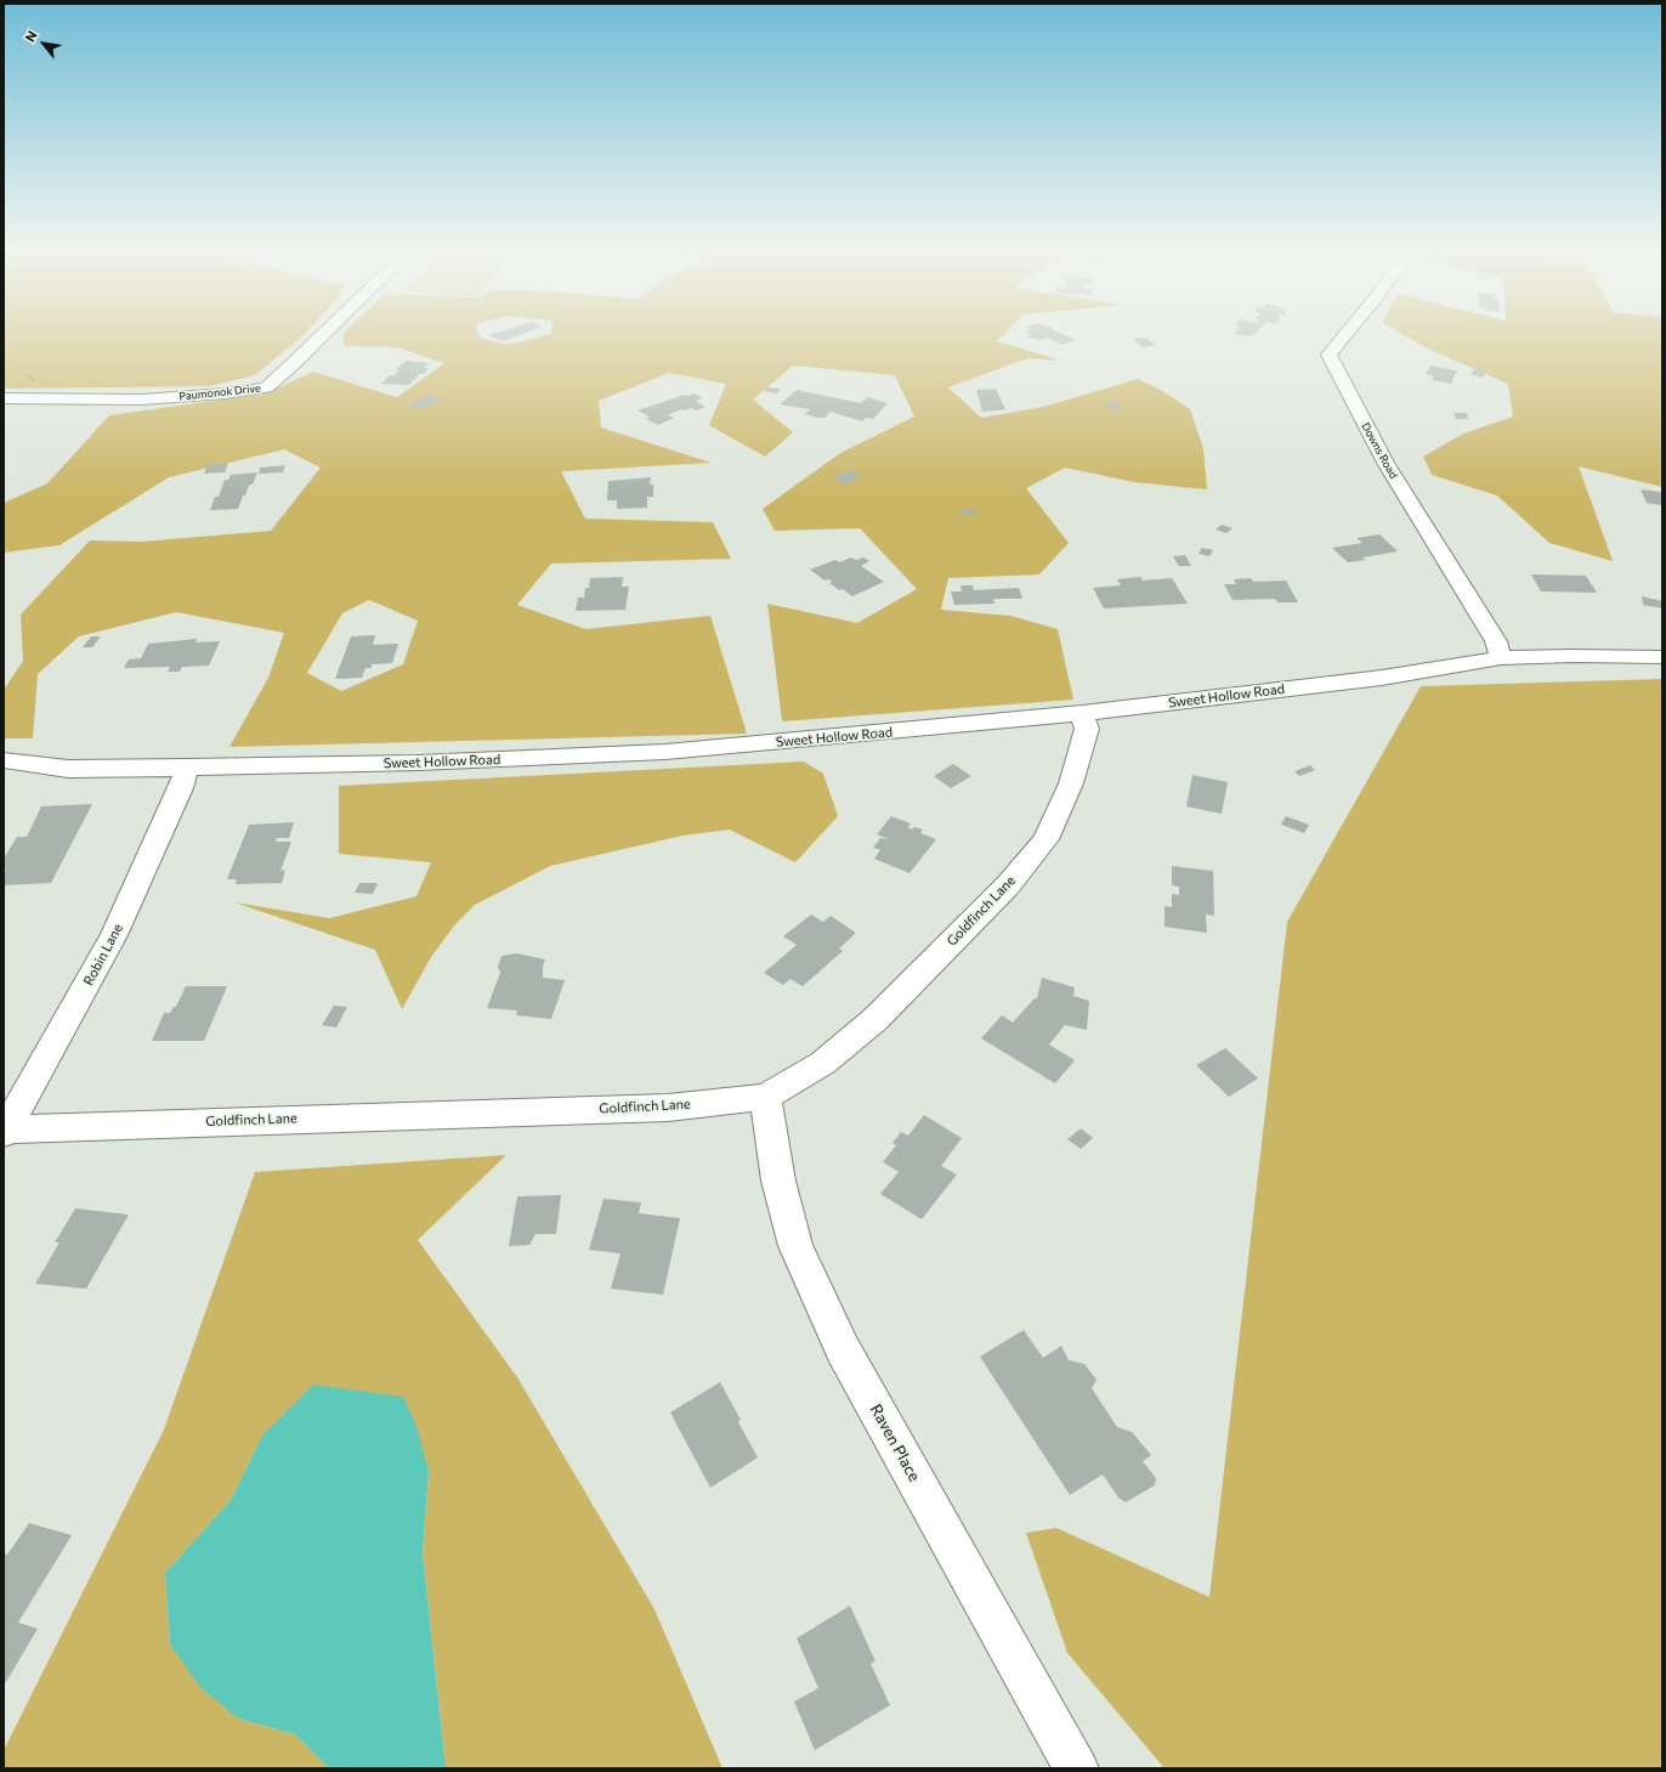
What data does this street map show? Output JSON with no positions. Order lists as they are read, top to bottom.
{
  "streets": {
    "street": [
      "Paumonok Drive",
      "Downs Road",
      "Sweet Hollow Road",
      "Goldfinch Lane",
      "Robin Lane",
      "Raven Place"
    ]
  },
  "crossings": [
    ["Downs Road", "Sweet Hollow Road"],
    ["Sweet Hollow Road", "Goldfinch Lane"],
    ["Sweet Hollow Road", "Robin Lane"],
    ["Goldfinch Lane", "Robin Lane"],
    ["Goldfinch Lane", "Raven Place"]
  ],
  "north": "top left"
}
